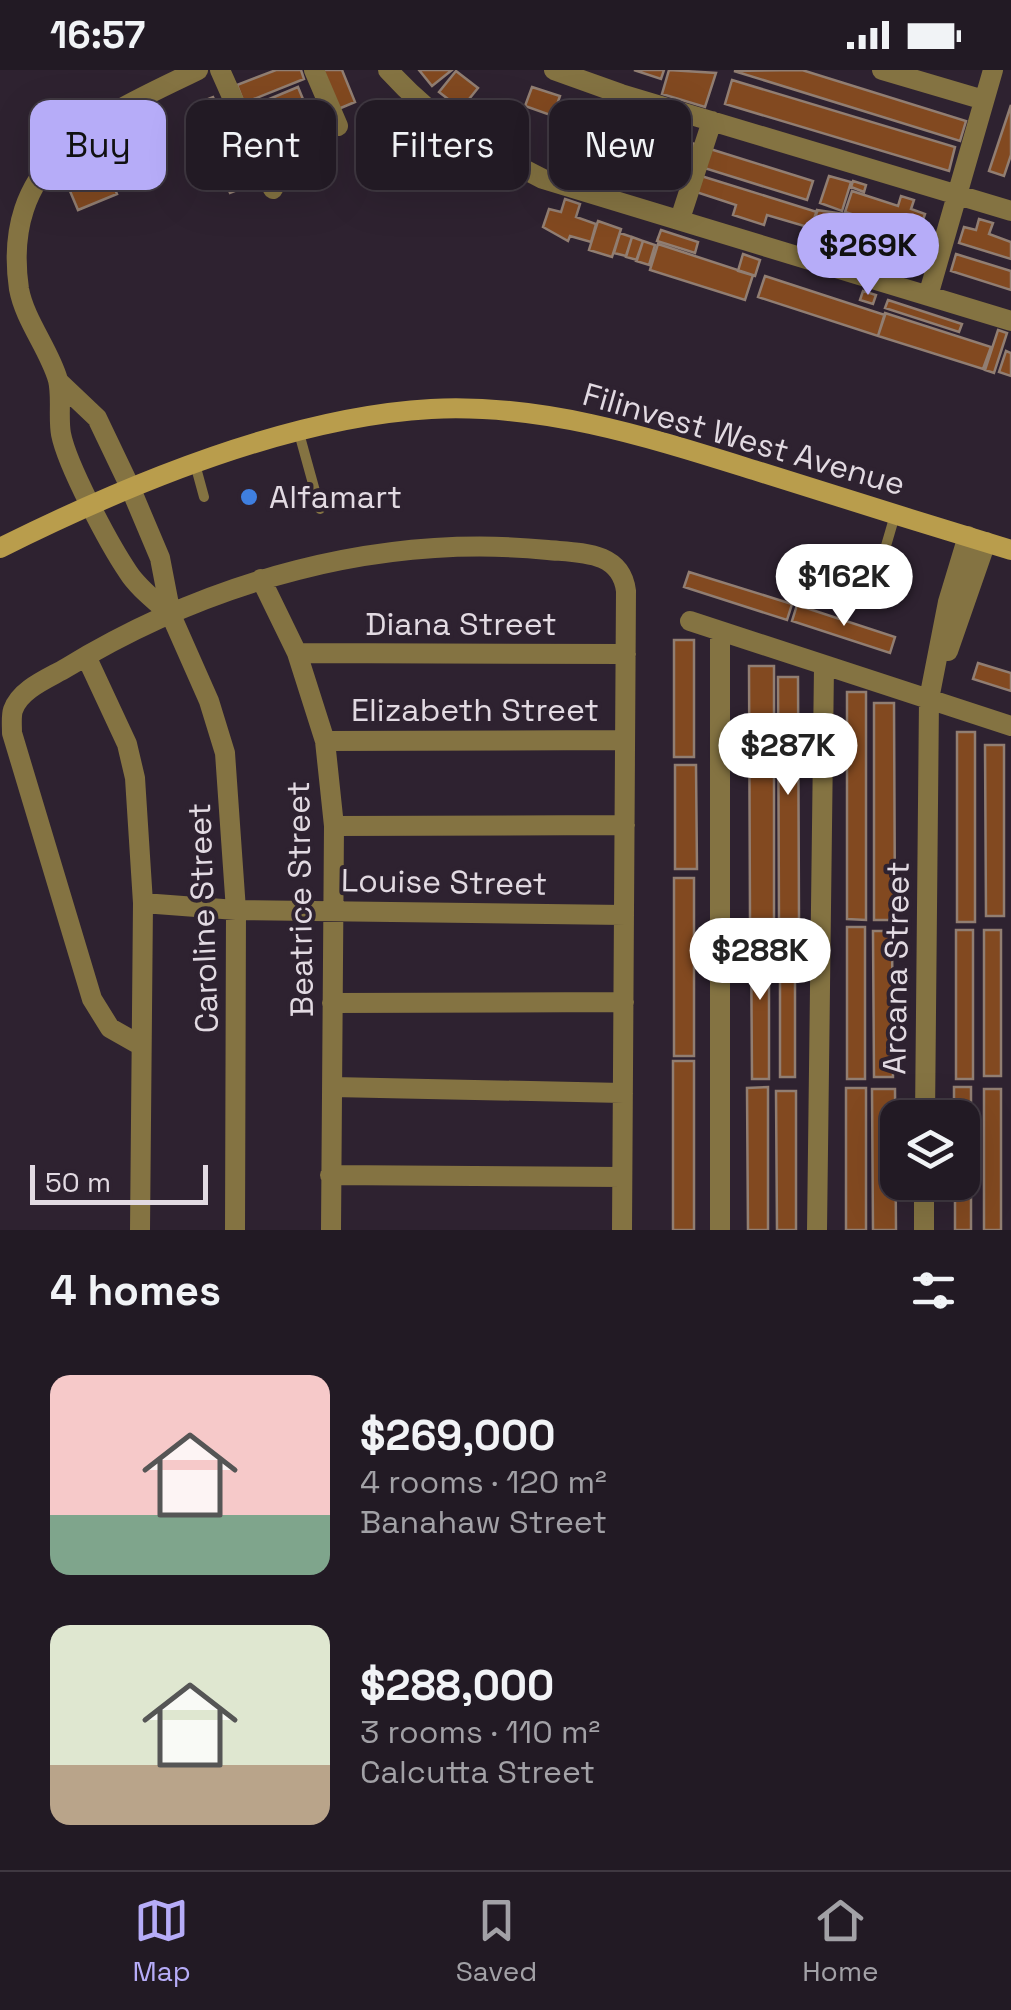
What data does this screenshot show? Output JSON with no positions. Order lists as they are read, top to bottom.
{
  "streets": {
    "street": [
      "Filinvest West Avenue",
      "Diana Street",
      "Elizabeth Street",
      "Louise Street",
      "Beatrice Street",
      "Caroline Street",
      "Arcana Street"
    ]
  },
  "crossings": [
    ["Filinvest West Avenue", "Arcana Street"],
    ["Diana Street", "Beatrice Street"],
    ["Elizabeth Street", "Beatrice Street"],
    ["Louise Street", "Beatrice Street"],
    ["Louise Street", "Caroline Street"]
  ],
  "places": ["Alfamart"],
  "scale_bar": "50 m",
  "page": {
    "status": "16:57",
    "chip": [
      "Buy",
      "Rent",
      "Filters",
      "New"
    ],
    "price": [
      "$269K",
      "$162K",
      "$287K",
      "$288K"
    ],
    "scale": "50 m",
    "heading": "4 homes",
    "list": [
      {
        "name": "$269,000",
        "note": "4 rooms · 120 m² · Banahaw Street"
      },
      {
        "name": "$288,000",
        "note": "3 rooms · 110 m² · Calcutta Street"
      }
    ],
    "tabs": ["Map", "Saved", "Home"]
  }
}
